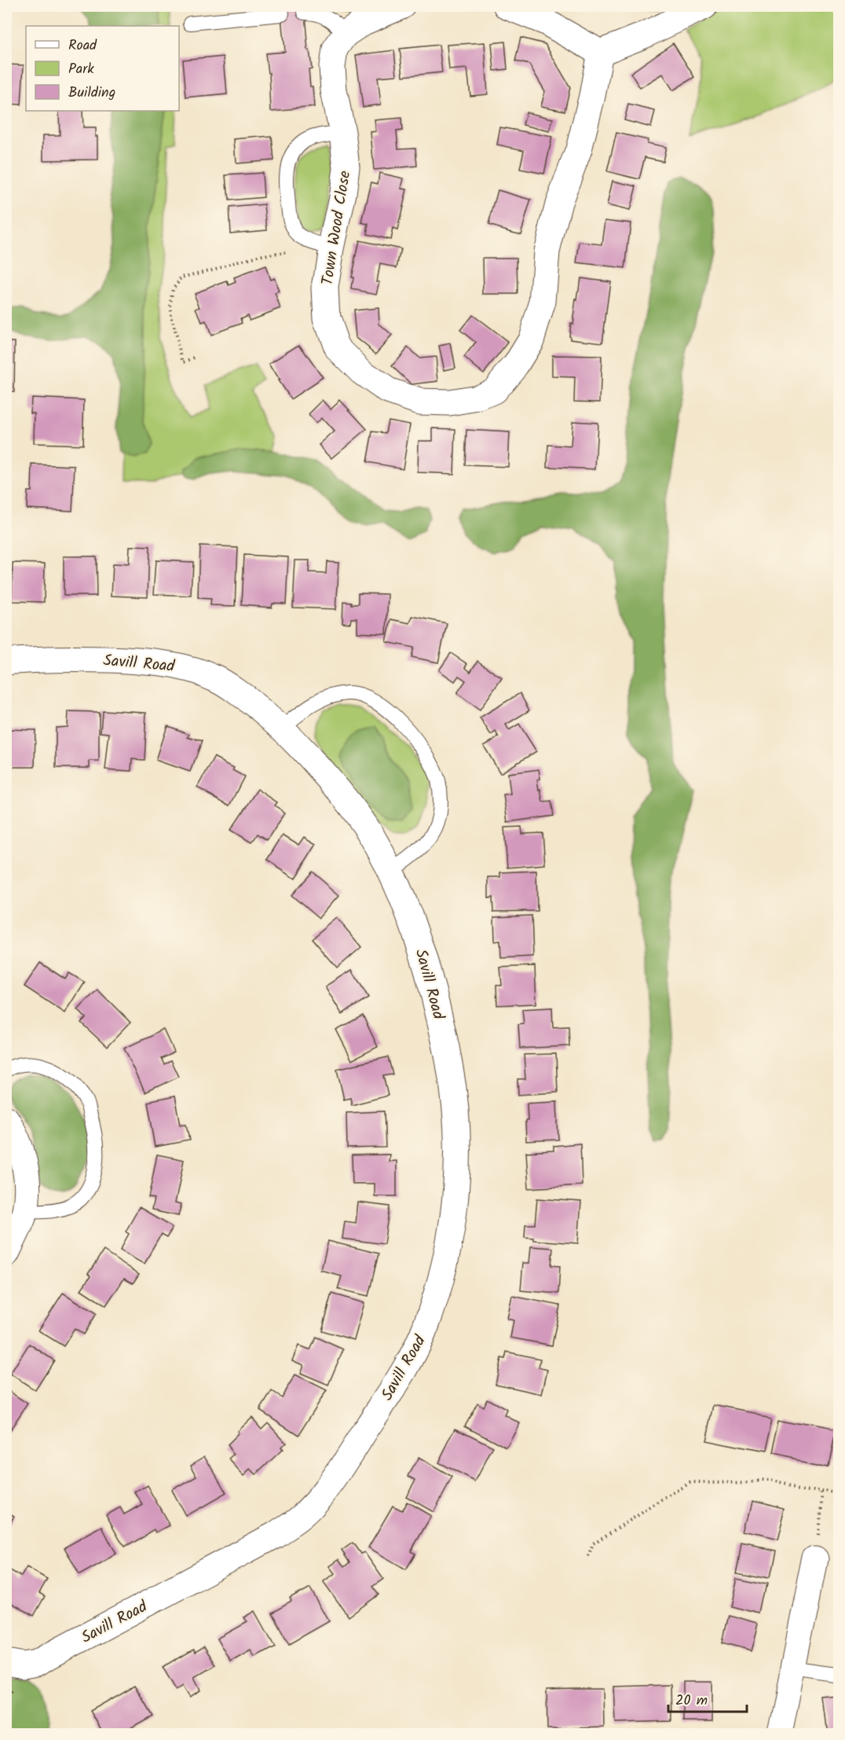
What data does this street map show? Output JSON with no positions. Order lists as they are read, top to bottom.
{
  "streets": {
    "street": ["Town Wood Close", "Savill Road"]
  },
  "legend": ["Road", "Park", "Building"],
  "scale_bar": "20 m"
}
